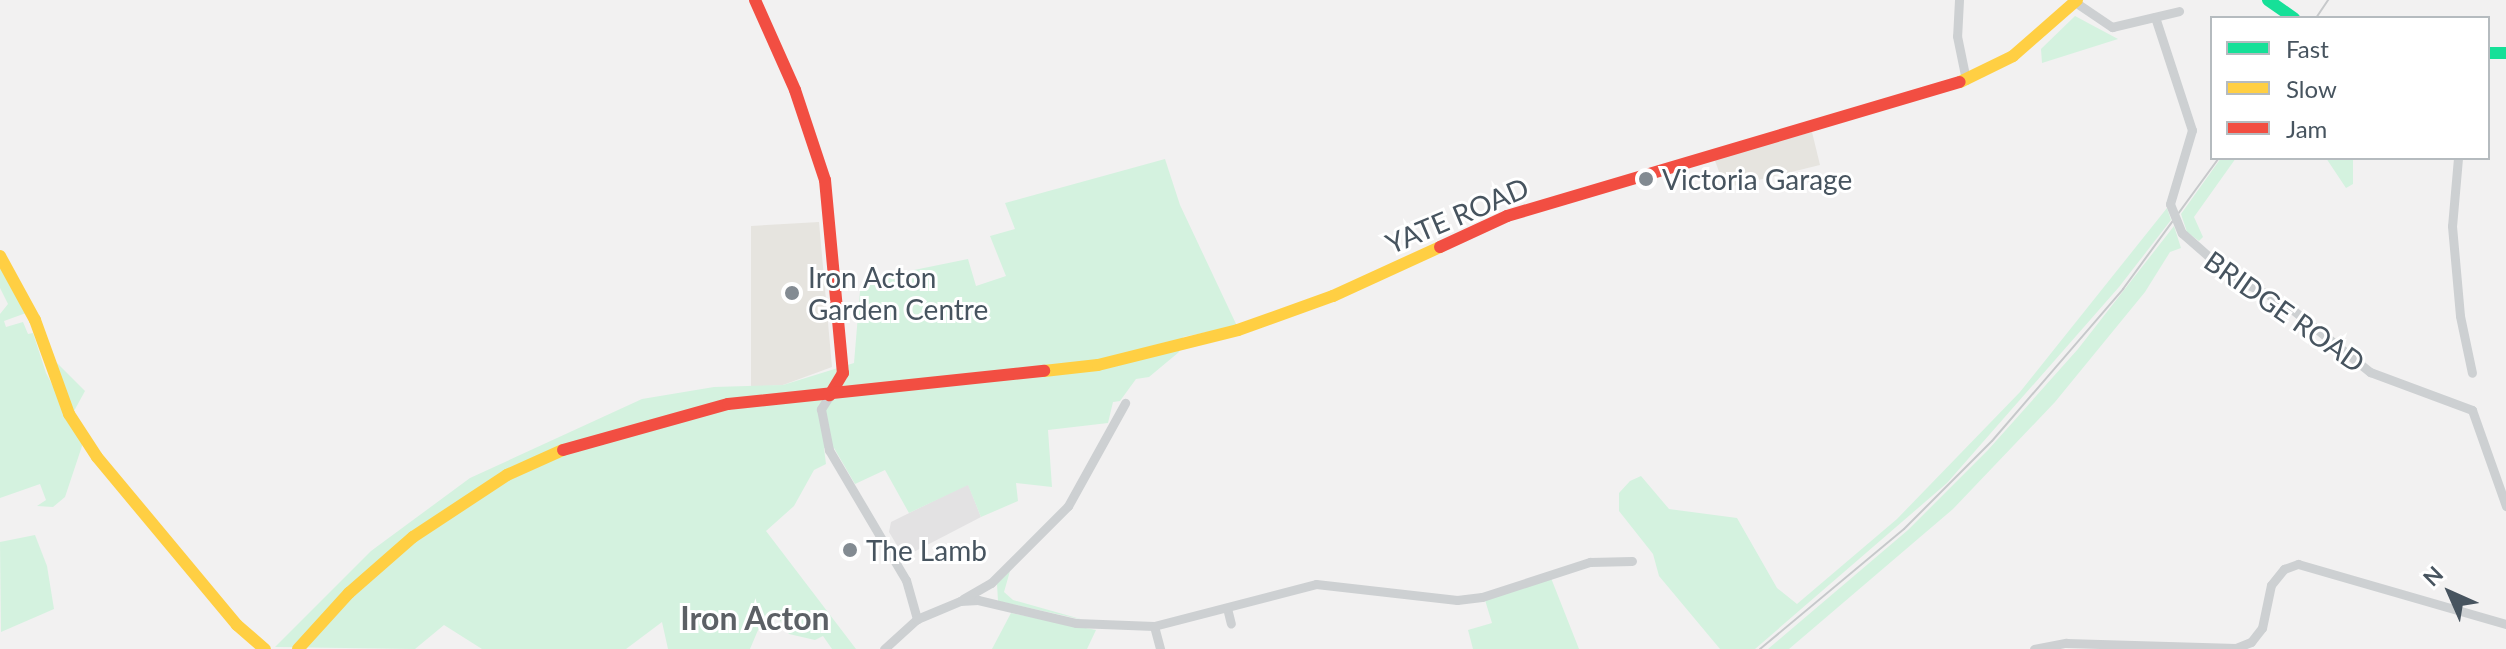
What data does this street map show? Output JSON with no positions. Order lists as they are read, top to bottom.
{
  "streets": {
    "main road": ["YATE ROAD"],
    "street": ["BRIDGE ROAD"]
  },
  "crossings": [
    ["YATE ROAD", "BRIDGE ROAD"]
  ],
  "districts": ["Iron Acton"],
  "places": ["Victoria Garage", "Iron Acton Garden Centre", "The Lamb"],
  "legend": ["Fast", "Slow", "Jam"],
  "north": "top left"
}
